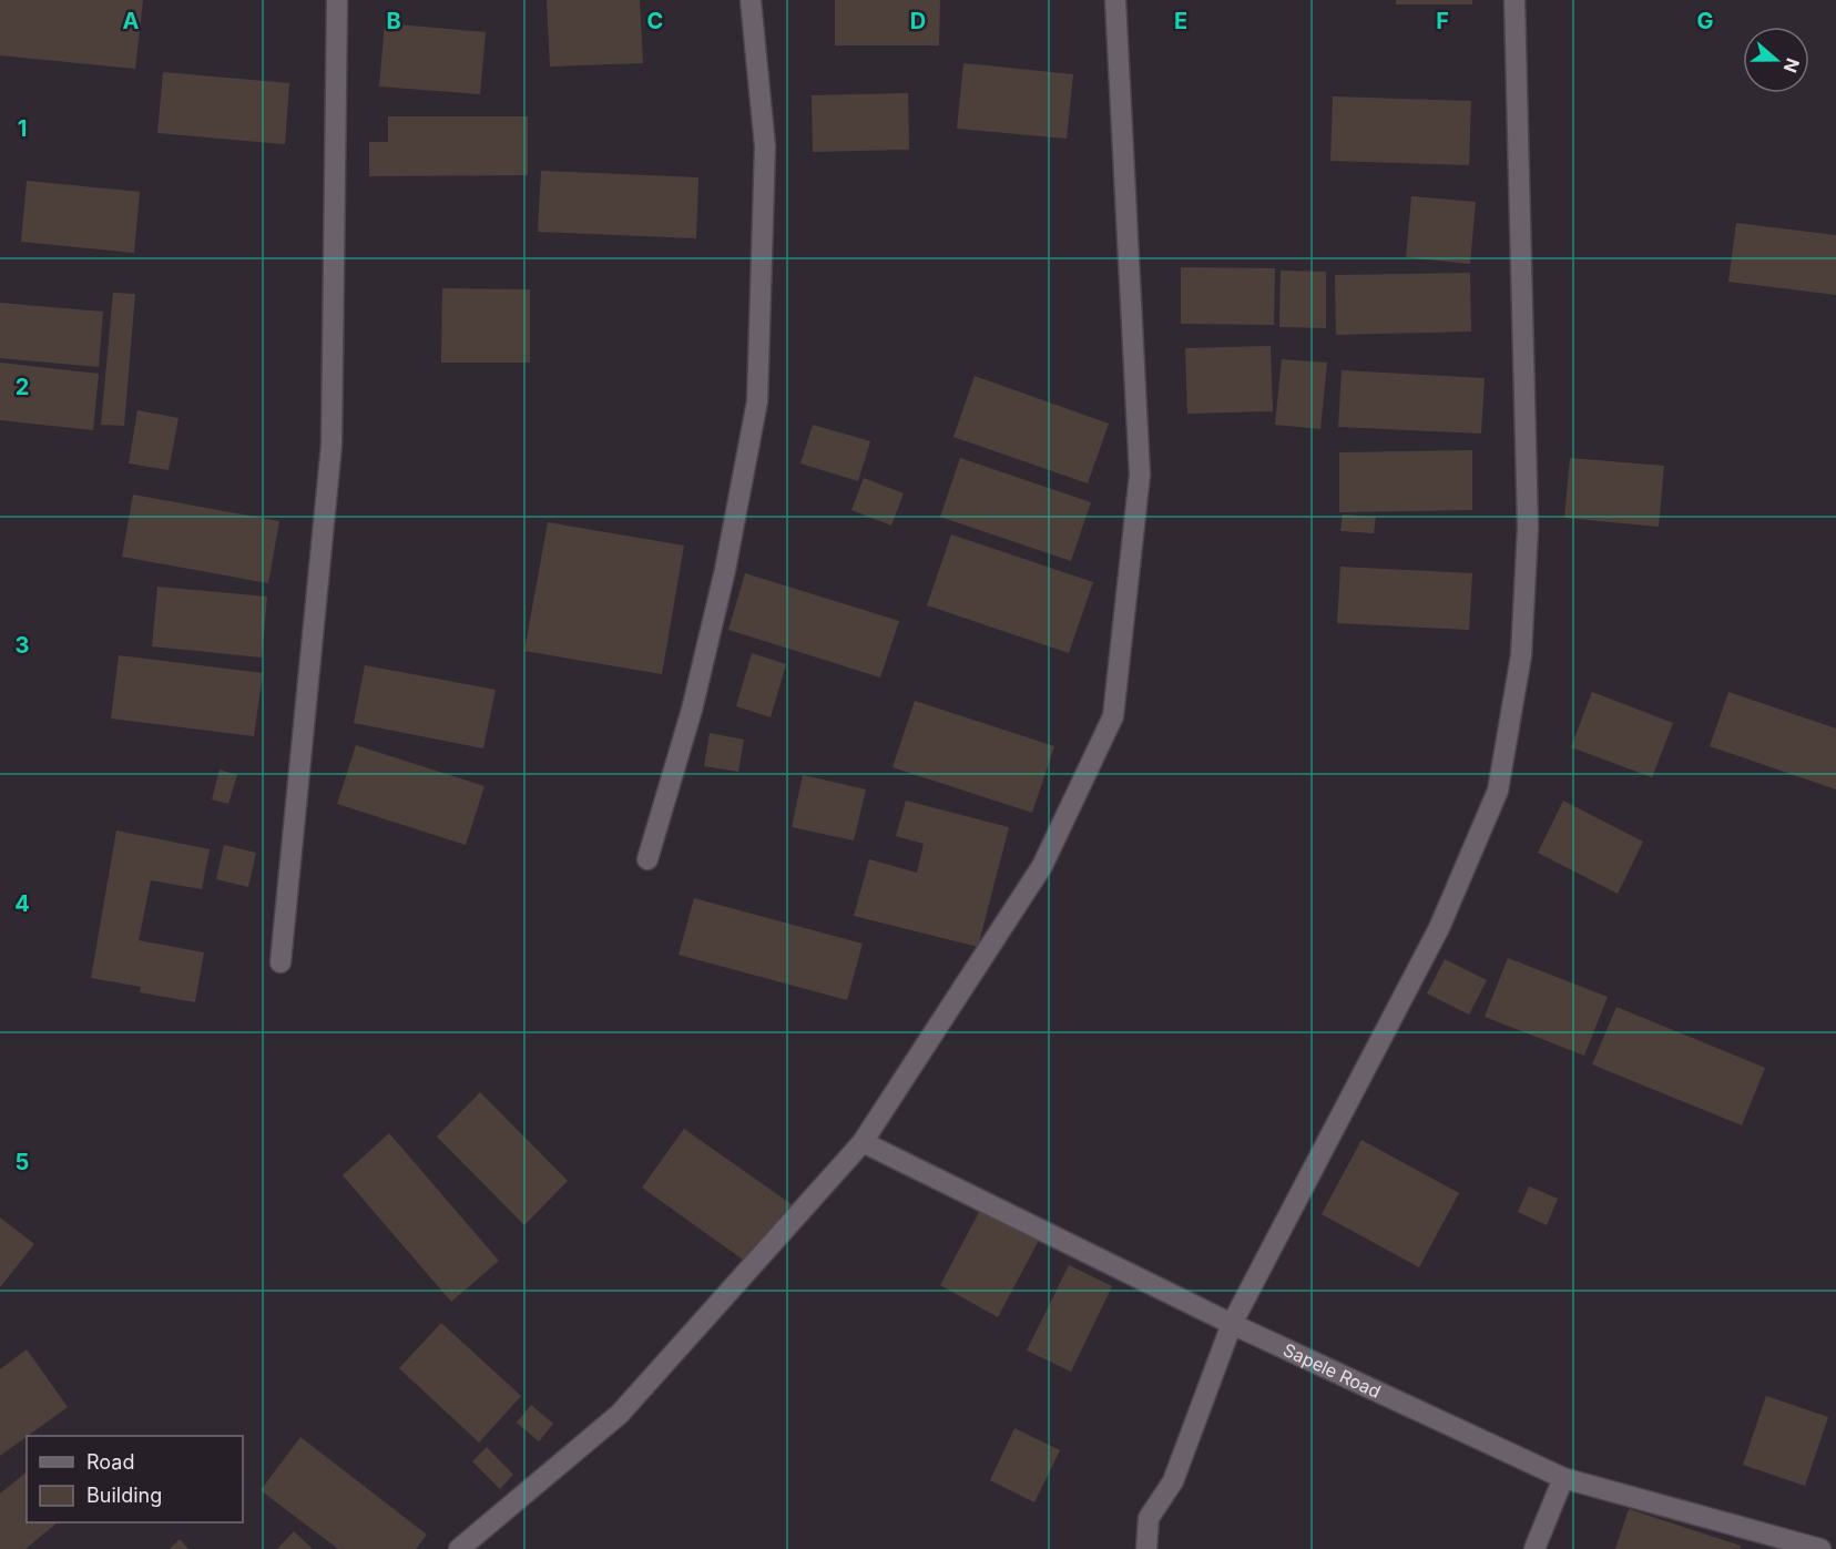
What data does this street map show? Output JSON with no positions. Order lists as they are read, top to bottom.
{
  "streets": {
    "street": ["Sapele Road"]
  },
  "legend": ["Road", "Building"],
  "north": "right",
  "grid": {
    "columns": [
      "A",
      "B",
      "C",
      "D",
      "E",
      "F",
      "G"
    ],
    "rows": [
      "1",
      "2",
      "3",
      "4",
      "5"
    ]
  }
}
